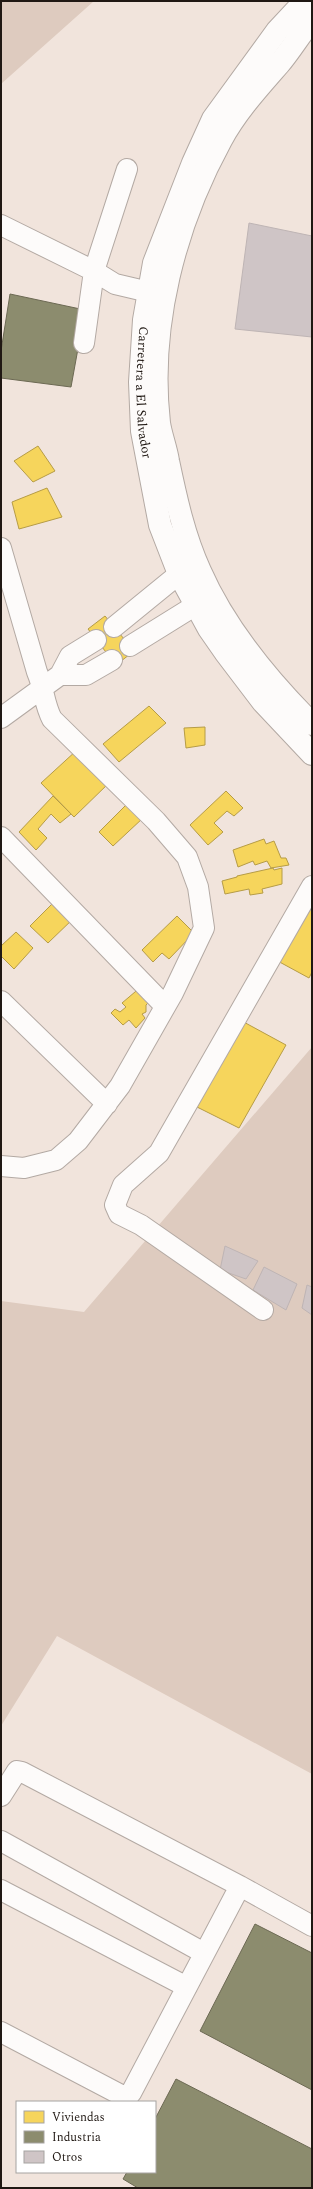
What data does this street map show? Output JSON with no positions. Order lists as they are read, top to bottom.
{
  "streets": {
    "highway": ["Carretera a El Salvador"]
  },
  "legend": ["Viviendas", "Industria", "Otros"]
}
